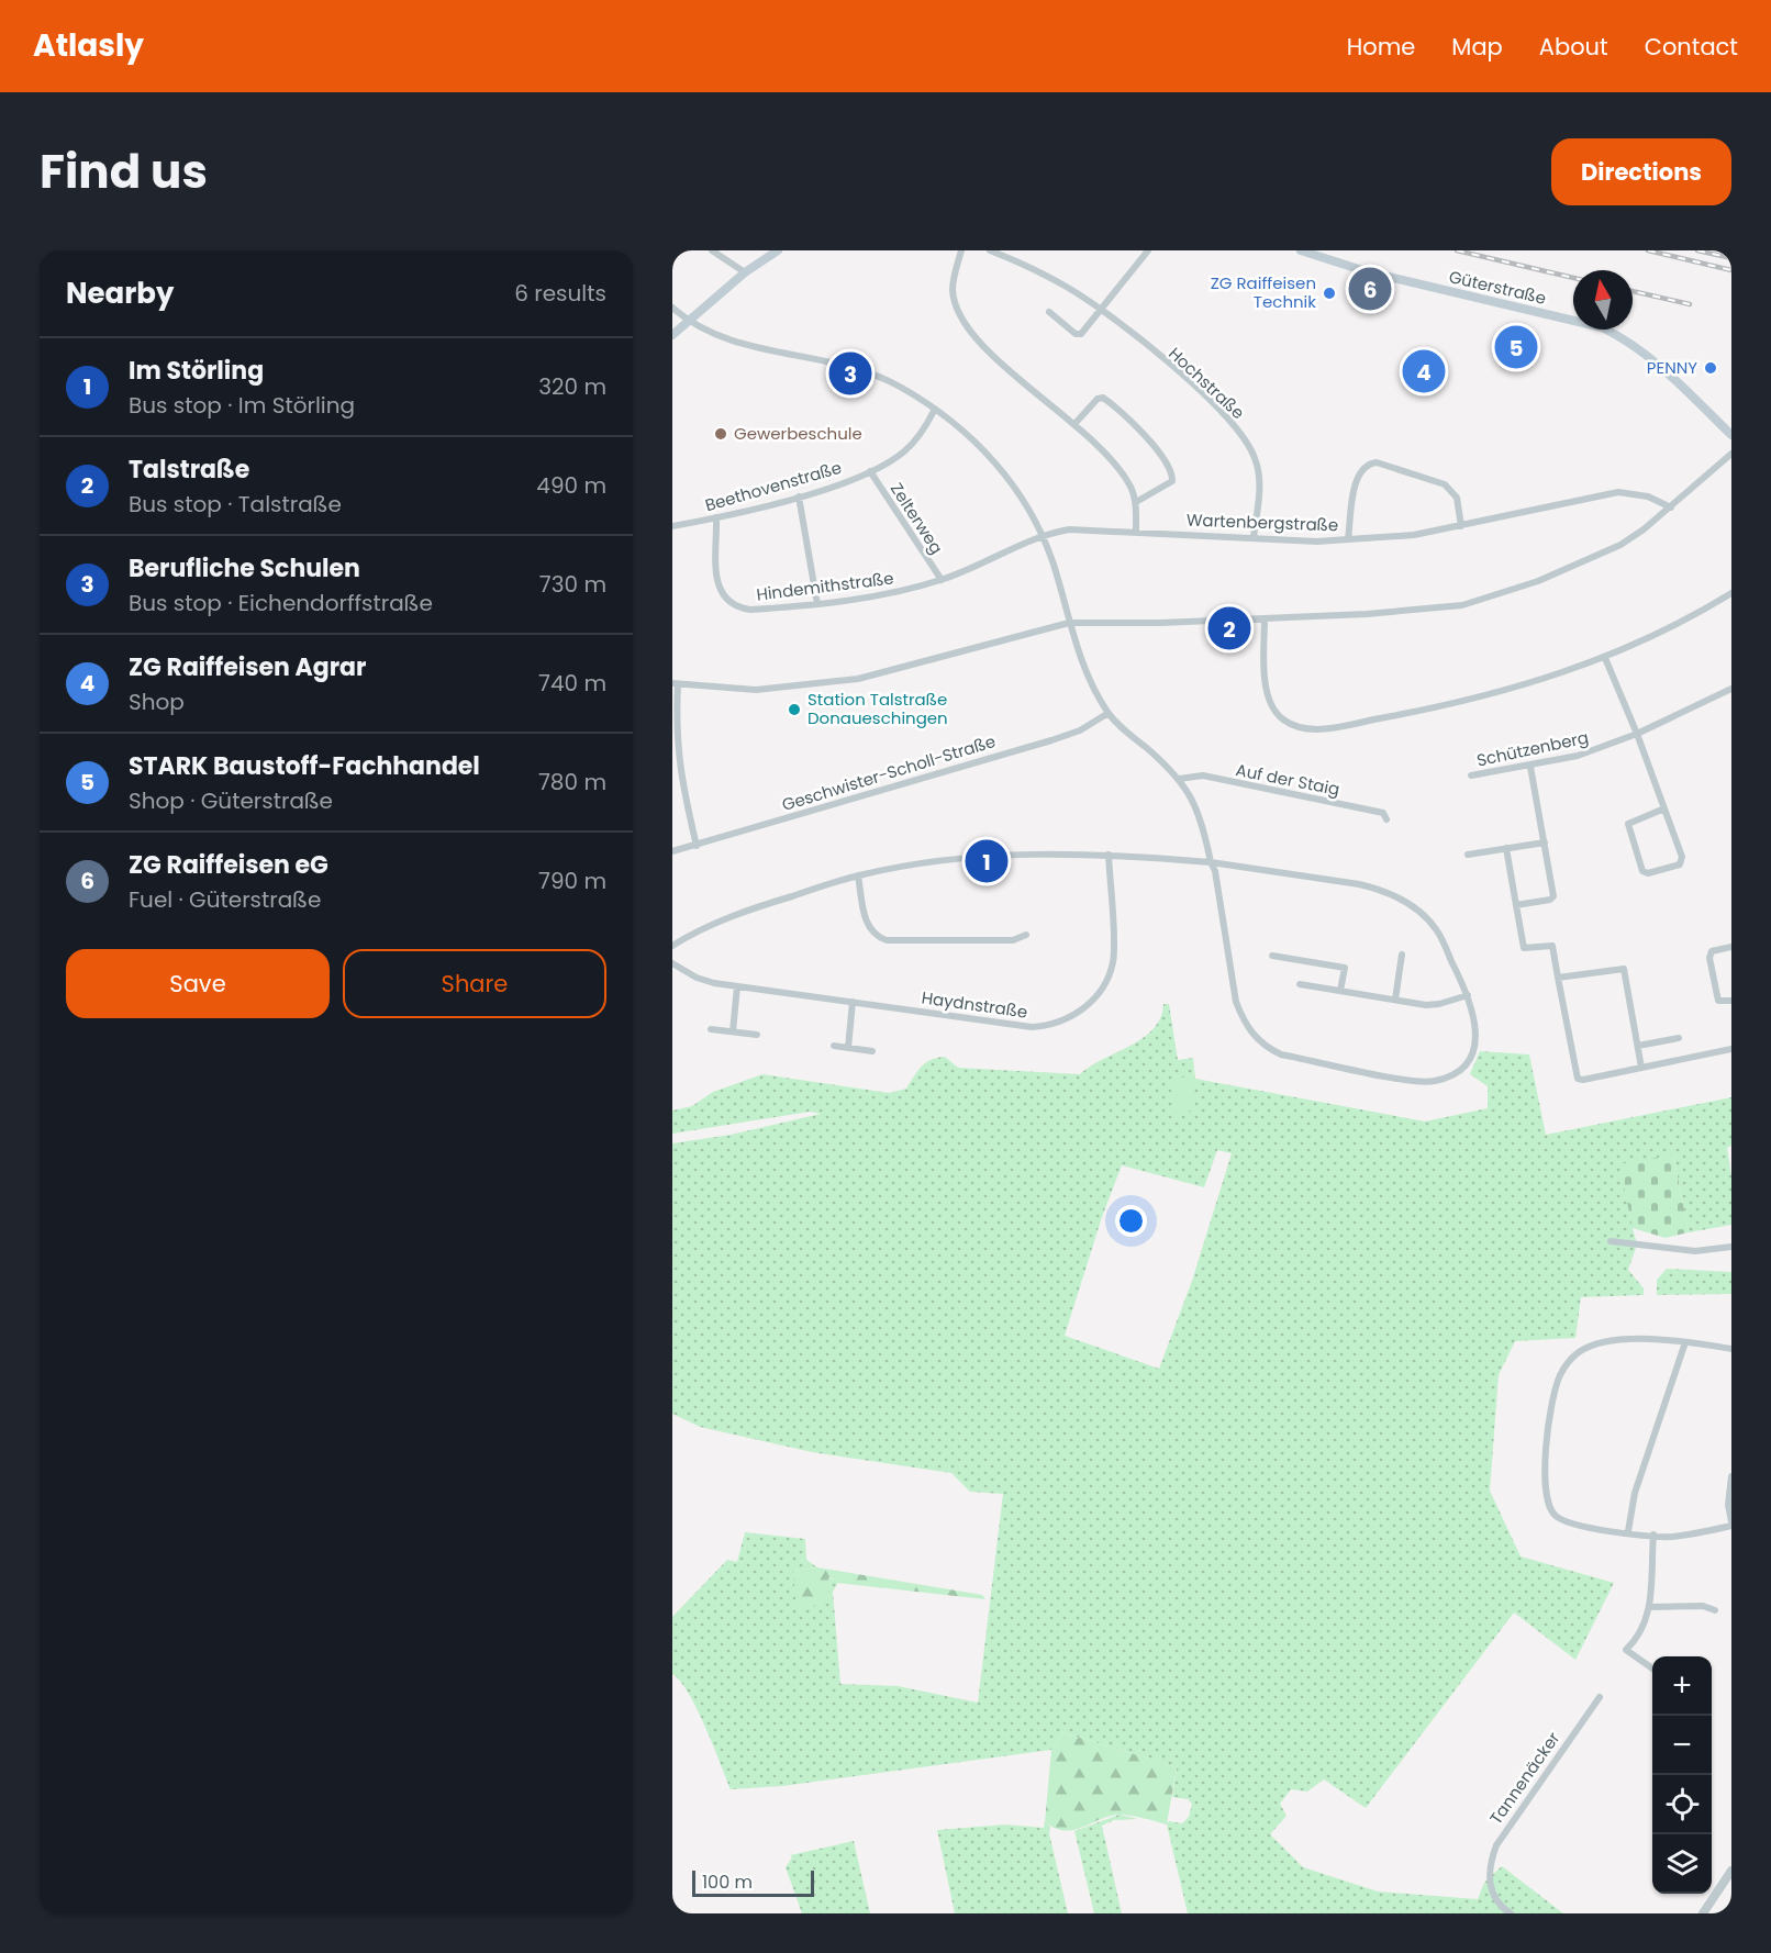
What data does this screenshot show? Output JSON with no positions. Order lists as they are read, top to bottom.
{
  "streets": {
    "main road": ["Güterstraße"],
    "street": [
      "Hochstraße",
      "Beethovenstraße",
      "Zelterweg",
      "Wartenbergstraße",
      "Hindemithstraße",
      "Schützenberg",
      "Geschwister-Scholl-Straße",
      "Auf der Staig",
      "Haydnstraße",
      "Tannenäcker"
    ]
  },
  "crossings": [
    ["Hochstraße", "Wartenbergstraße"],
    ["Beethovenstraße", "Zelterweg"],
    ["Beethovenstraße", "Hindemithstraße"],
    ["Zelterweg", "Hindemithstraße"],
    ["Wartenbergstraße", "Hindemithstraße"]
  ],
  "places": [
    "ZG Raiffeisen Technik",
    "PENNY",
    "Gewerbeschule",
    "Station Talstraße Donaueschingen"
  ],
  "scale_bar": "100 m",
  "north": "top",
  "page": {
    "header": "Atlasly",
    "nav": [
      "Home",
      "Map",
      "About",
      "Contact"
    ],
    "title": "Find us",
    "buttons": [
      "Directions",
      ["Save", "Share"]
    ],
    "heading": ["Nearby", "6 results"],
    "pins": [
      "6",
      "5",
      "4",
      "3",
      "2",
      "1"
    ],
    "list": [
      {
        "mark": "1",
        "name": "Im Störling",
        "note": "Bus stop · Im Störling",
        "value": "320 m"
      },
      {
        "mark": "2",
        "name": "Talstraße",
        "note": "Bus stop · Talstraße",
        "value": "490 m"
      },
      {
        "mark": "3",
        "name": "Berufliche Schulen",
        "note": "Bus stop · Eichendorffstraße",
        "value": "730 m"
      },
      {
        "mark": "4",
        "name": "ZG Raiffeisen Agrar",
        "note": "Shop",
        "value": "740 m"
      },
      {
        "mark": "5",
        "name": "STARK Baustoff-Fachhandel",
        "note": "Shop · Güterstraße",
        "value": "780 m"
      },
      {
        "mark": "6",
        "name": "ZG Raiffeisen eG",
        "note": "Fuel · Güterstraße",
        "value": "790 m"
      }
    ],
    "map_buttons": ["+", "−"],
    "scale": "100 m"
  }
}
